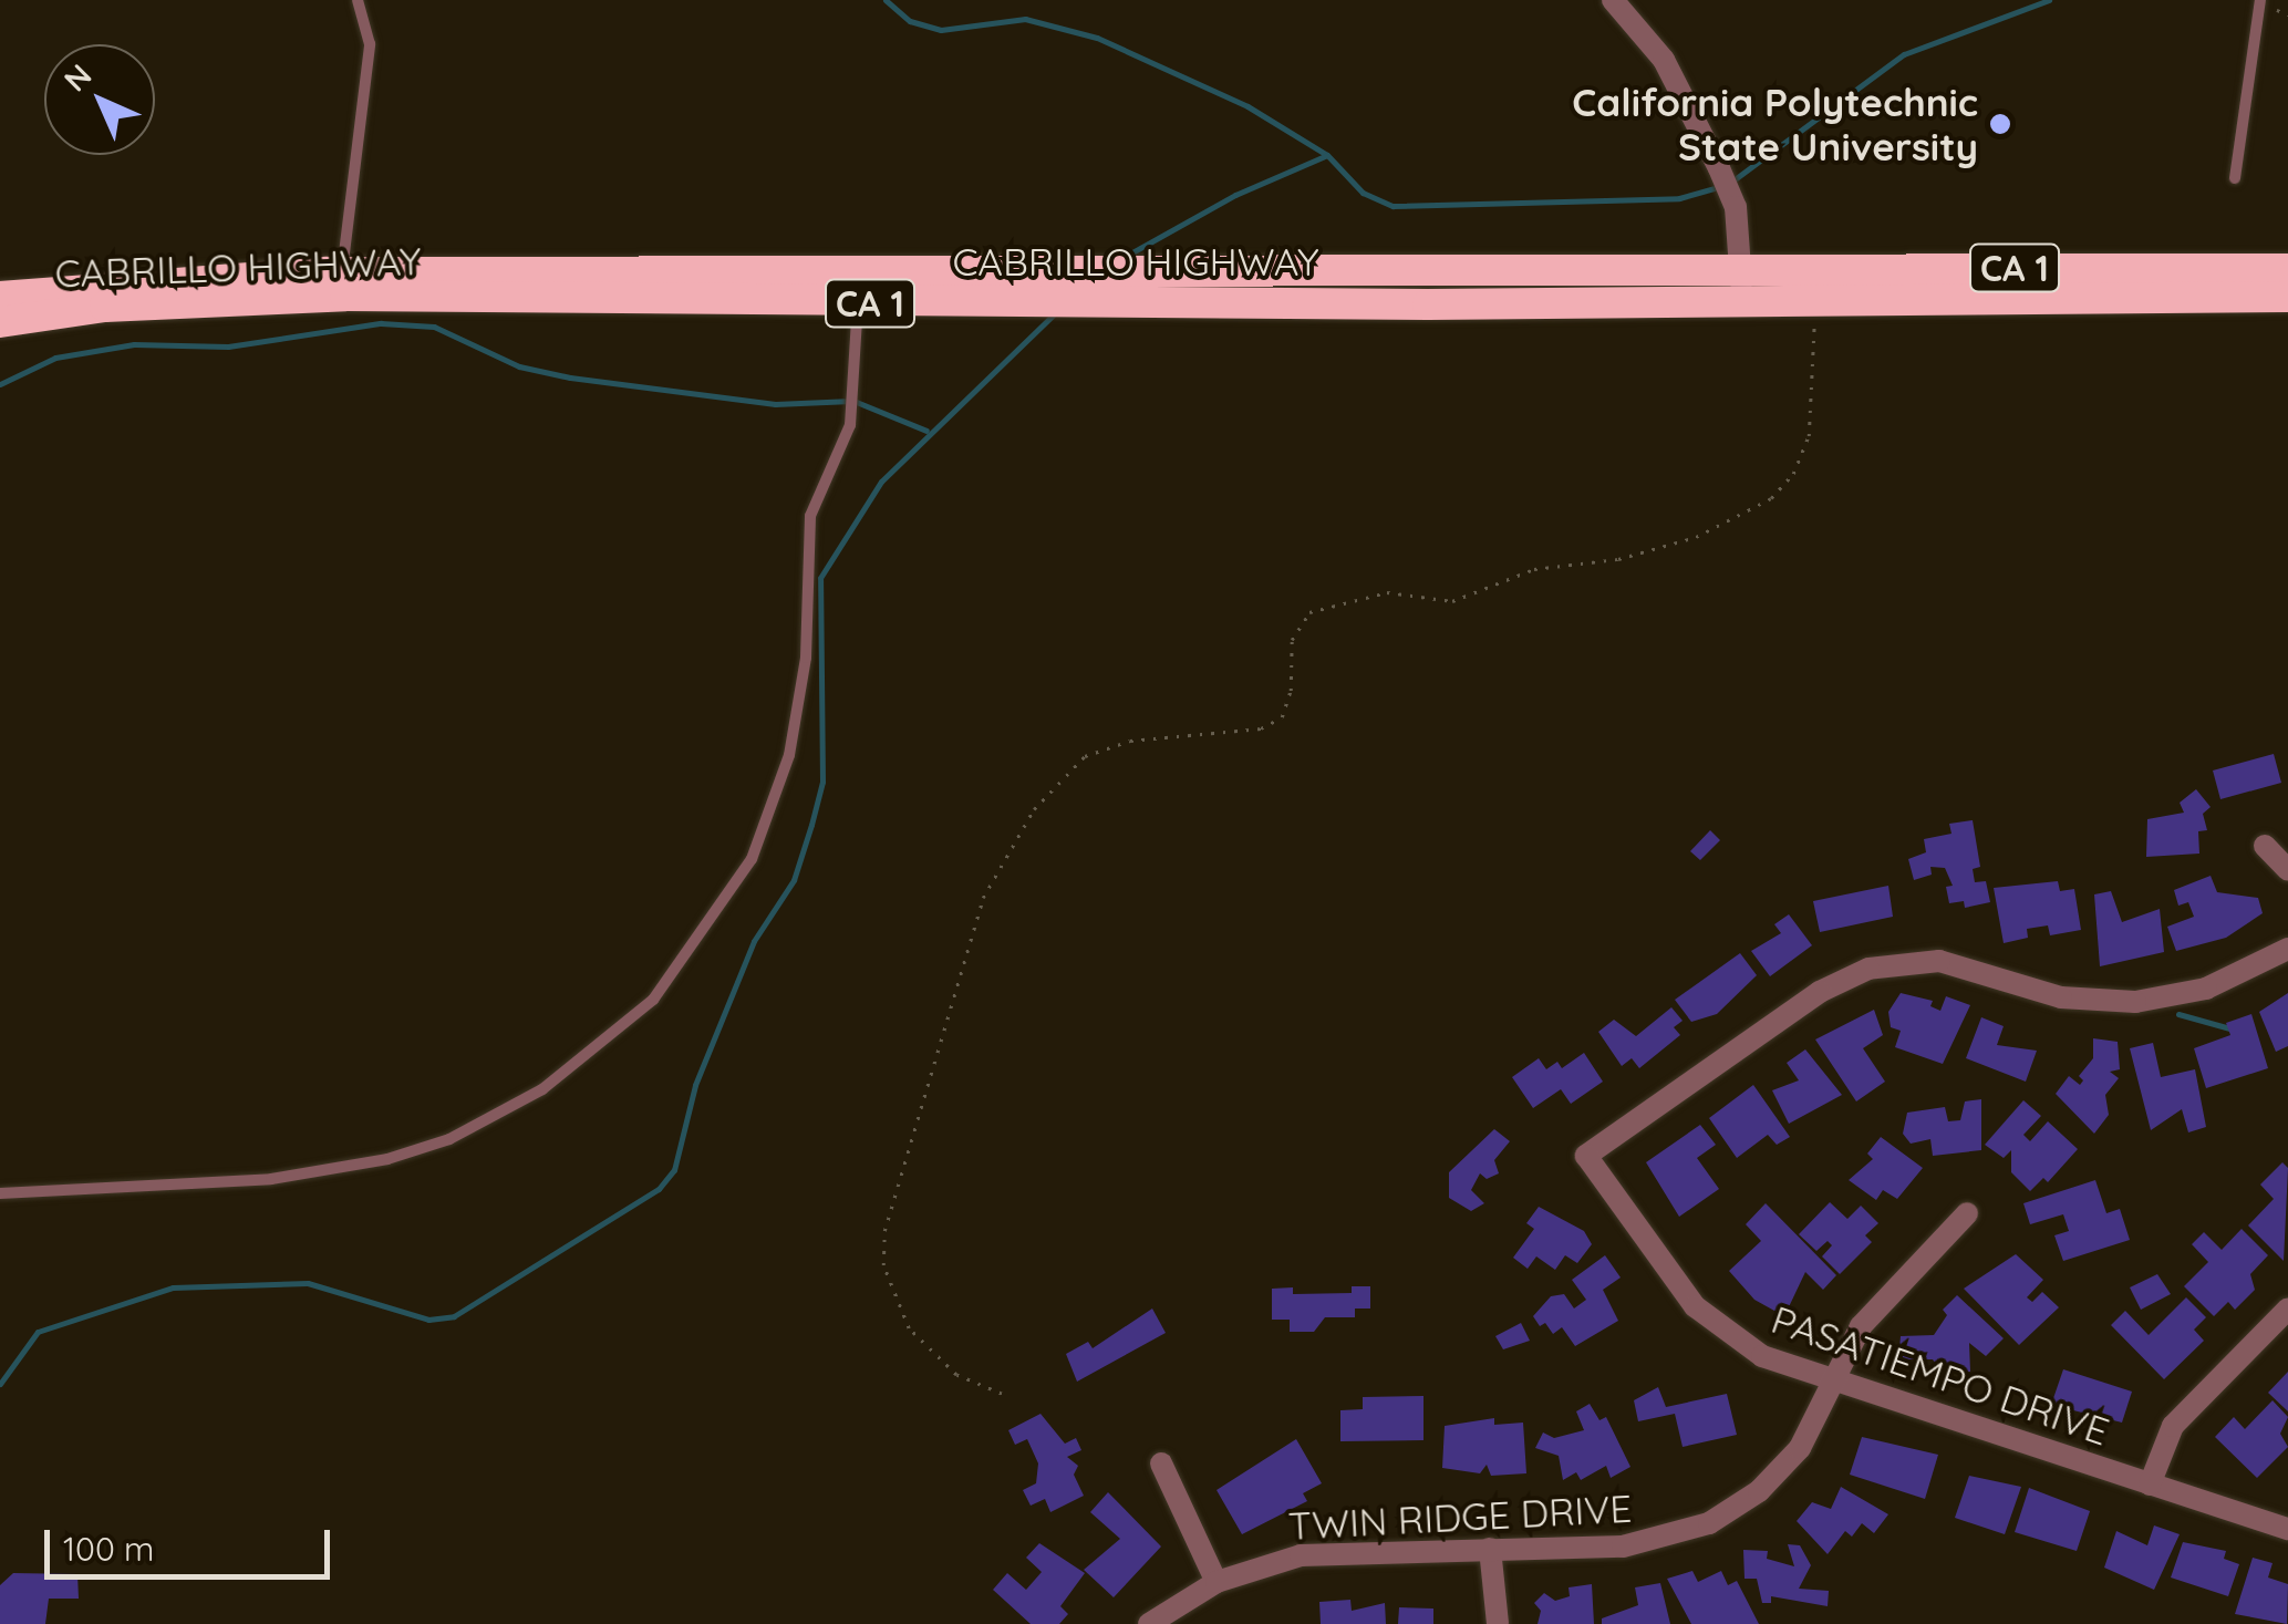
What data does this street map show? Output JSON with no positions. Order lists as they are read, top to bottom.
{
  "streets": {
    "highway": ["CABRILLO HIGHWAY", "CA 1"],
    "street": ["PASATIEMPO DRIVE", "TWIN RIDGE DRIVE"]
  },
  "crossings": [
    ["CABRILLO HIGHWAY", "CA 1"],
    ["PASATIEMPO DRIVE", "TWIN RIDGE DRIVE"]
  ],
  "places": ["California Polytechnic State University"],
  "scale_bar": "100 m",
  "north": "top left"
}
